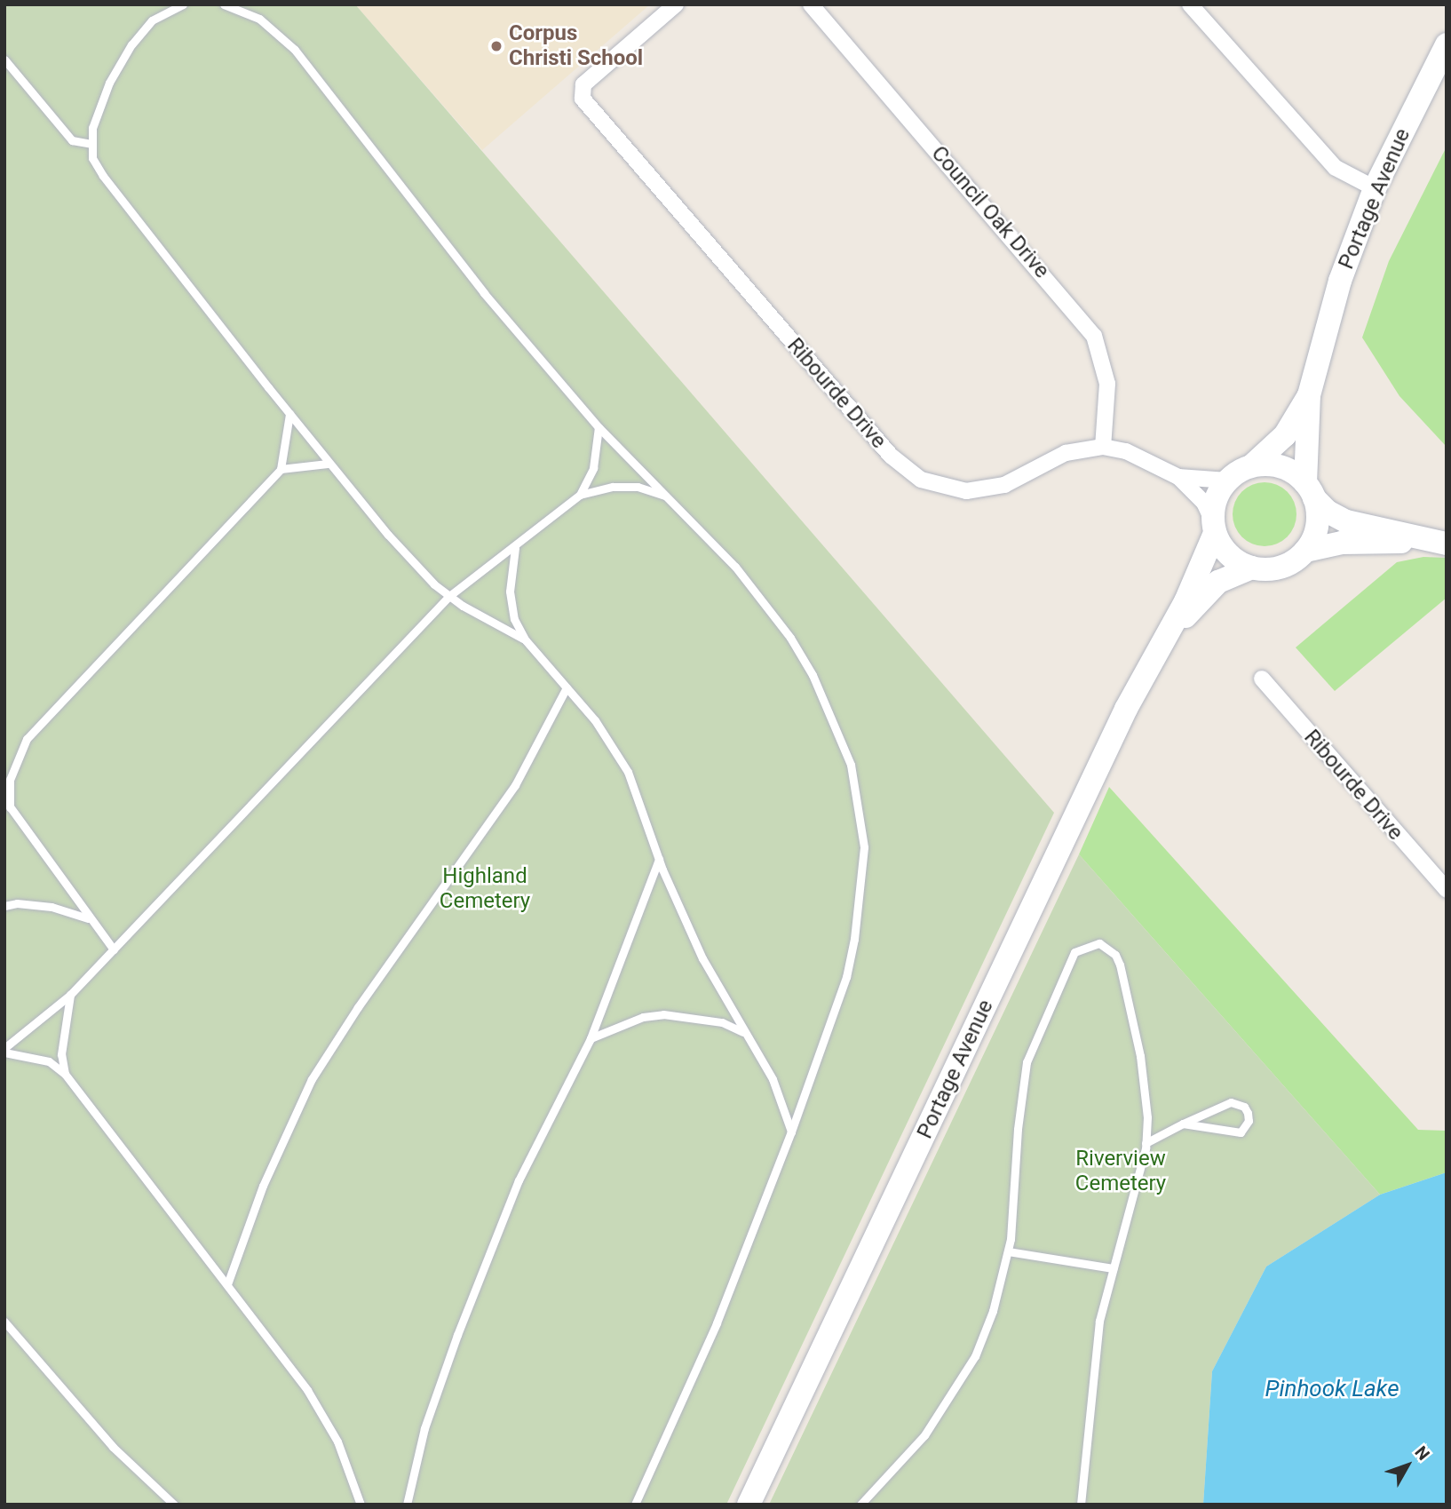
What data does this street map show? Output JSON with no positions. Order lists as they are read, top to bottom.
{
  "streets": {
    "main road": ["Portage Avenue"],
    "street": ["Council Oak Drive", "Ribourde Drive"]
  },
  "crossings": [
    ["Portage Avenue", "Ribourde Drive"],
    ["Council Oak Drive", "Ribourde Drive"]
  ],
  "water": ["Pinhook Lake"],
  "parks": ["Highland Cemetery", "Riverview Cemetery"],
  "places": ["Corpus Christi School"],
  "north": "top right"
}
